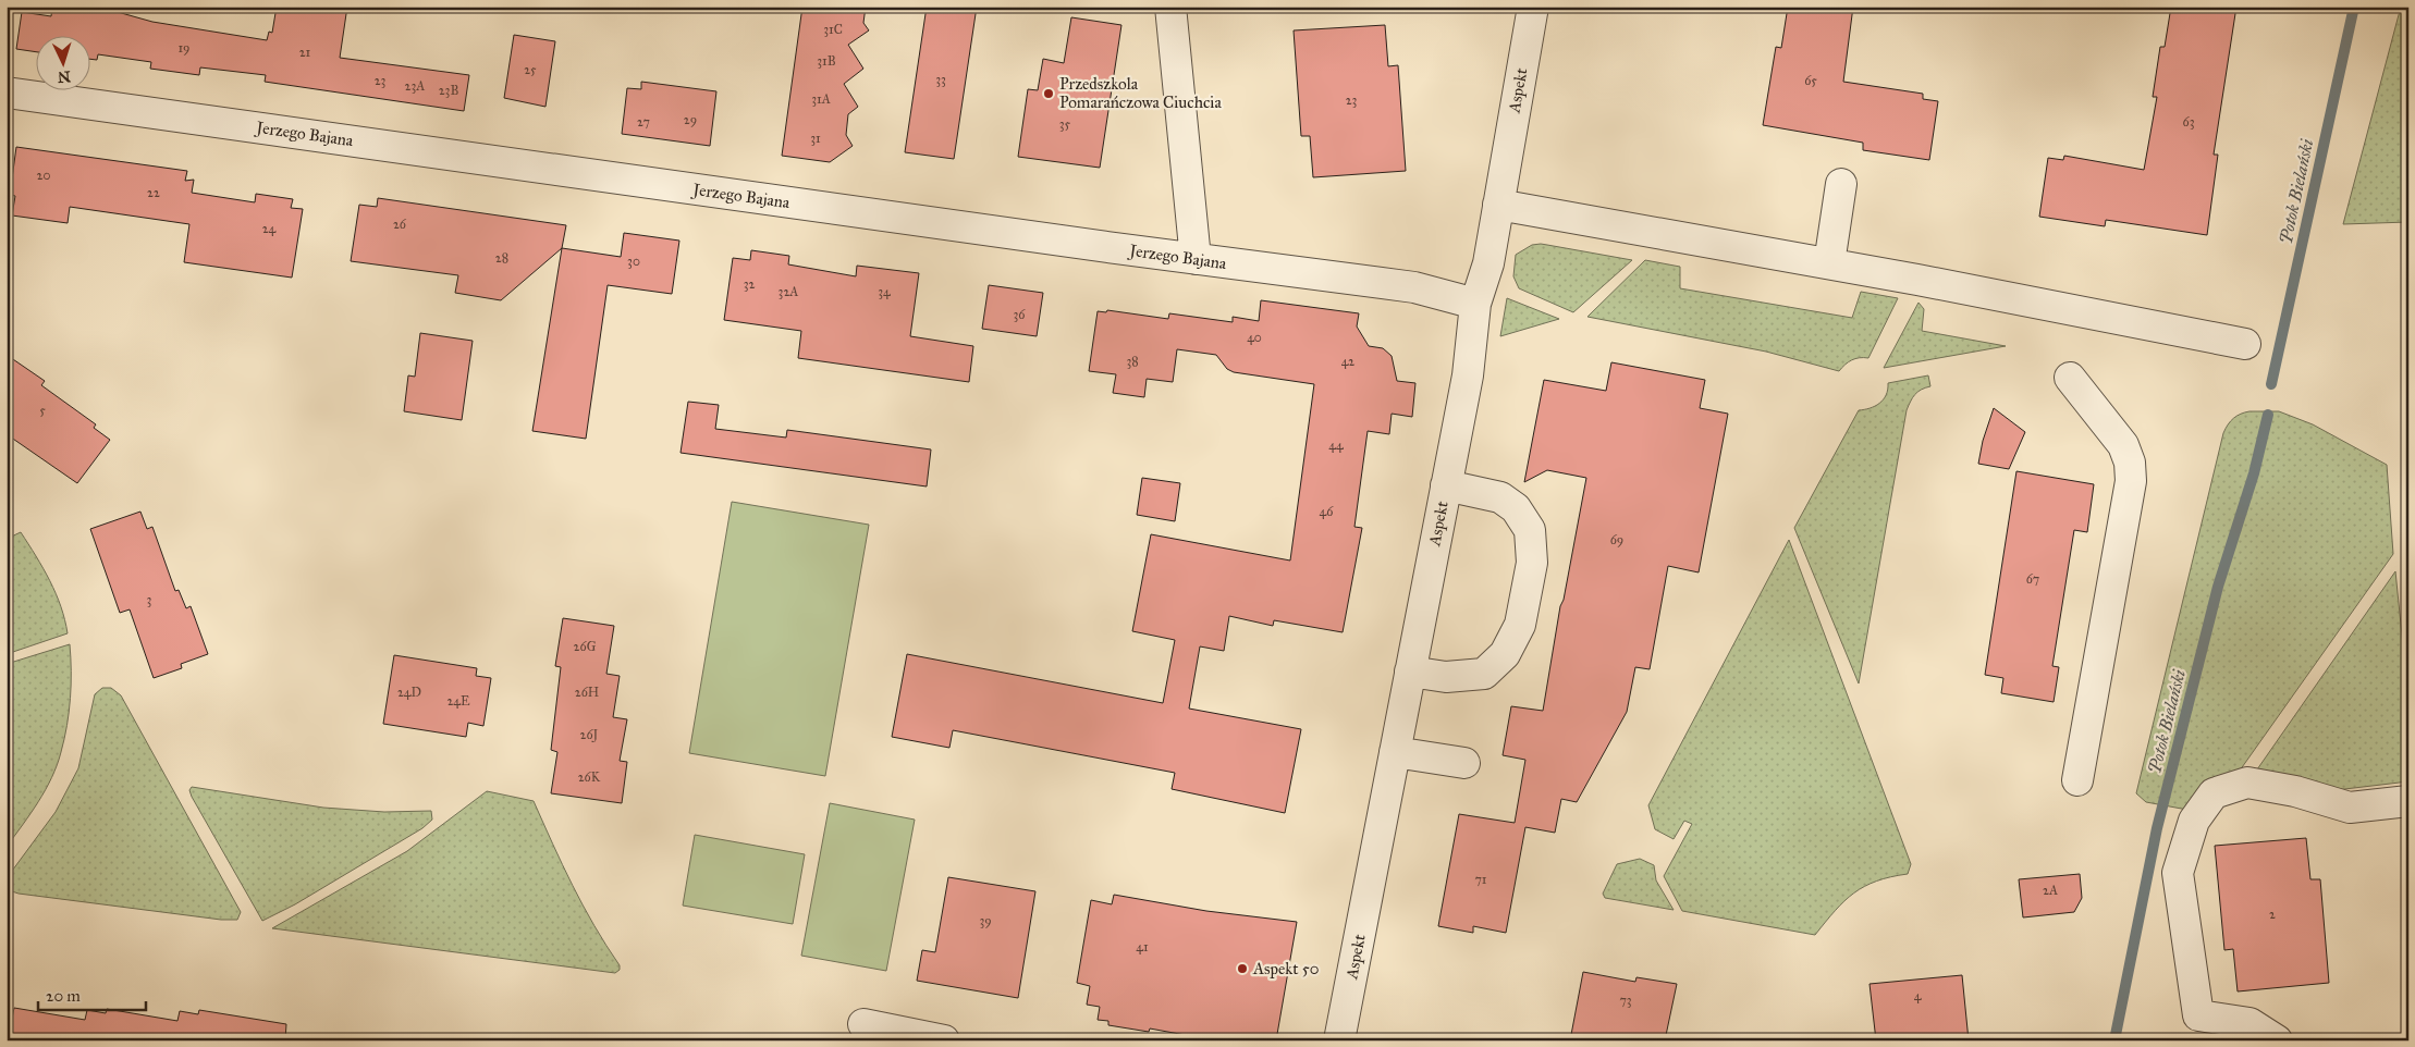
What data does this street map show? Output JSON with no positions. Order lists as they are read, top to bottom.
{
  "streets": {
    "street": ["Aspekt", "Jerzego Bajana"]
  },
  "crossings": [
    ["Aspekt", "Jerzego Bajana"]
  ],
  "water": ["Potok Bielański"],
  "places": ["Przedszkola Pomarańczowa Ciuchcia", "Aspekt 50"],
  "house_numbers": [
    "31C",
    "19",
    "21",
    "31B",
    "25",
    "33",
    "23",
    "65",
    "23A",
    "23B",
    "31A",
    "23",
    "29",
    "27",
    "63",
    "35",
    "31",
    "20",
    "22",
    "26",
    "24",
    "28",
    "30",
    "32",
    "32A",
    "34",
    "36",
    "40",
    "38",
    "42",
    "5",
    "44",
    "46",
    "69",
    "67",
    "3",
    "26G",
    "24D",
    "26H",
    "24E",
    "26J",
    "26K",
    "71",
    "2A",
    "2",
    "39",
    "41",
    "4",
    "73"
  ],
  "scale_bar": "20 m",
  "north": "bottom"
}
